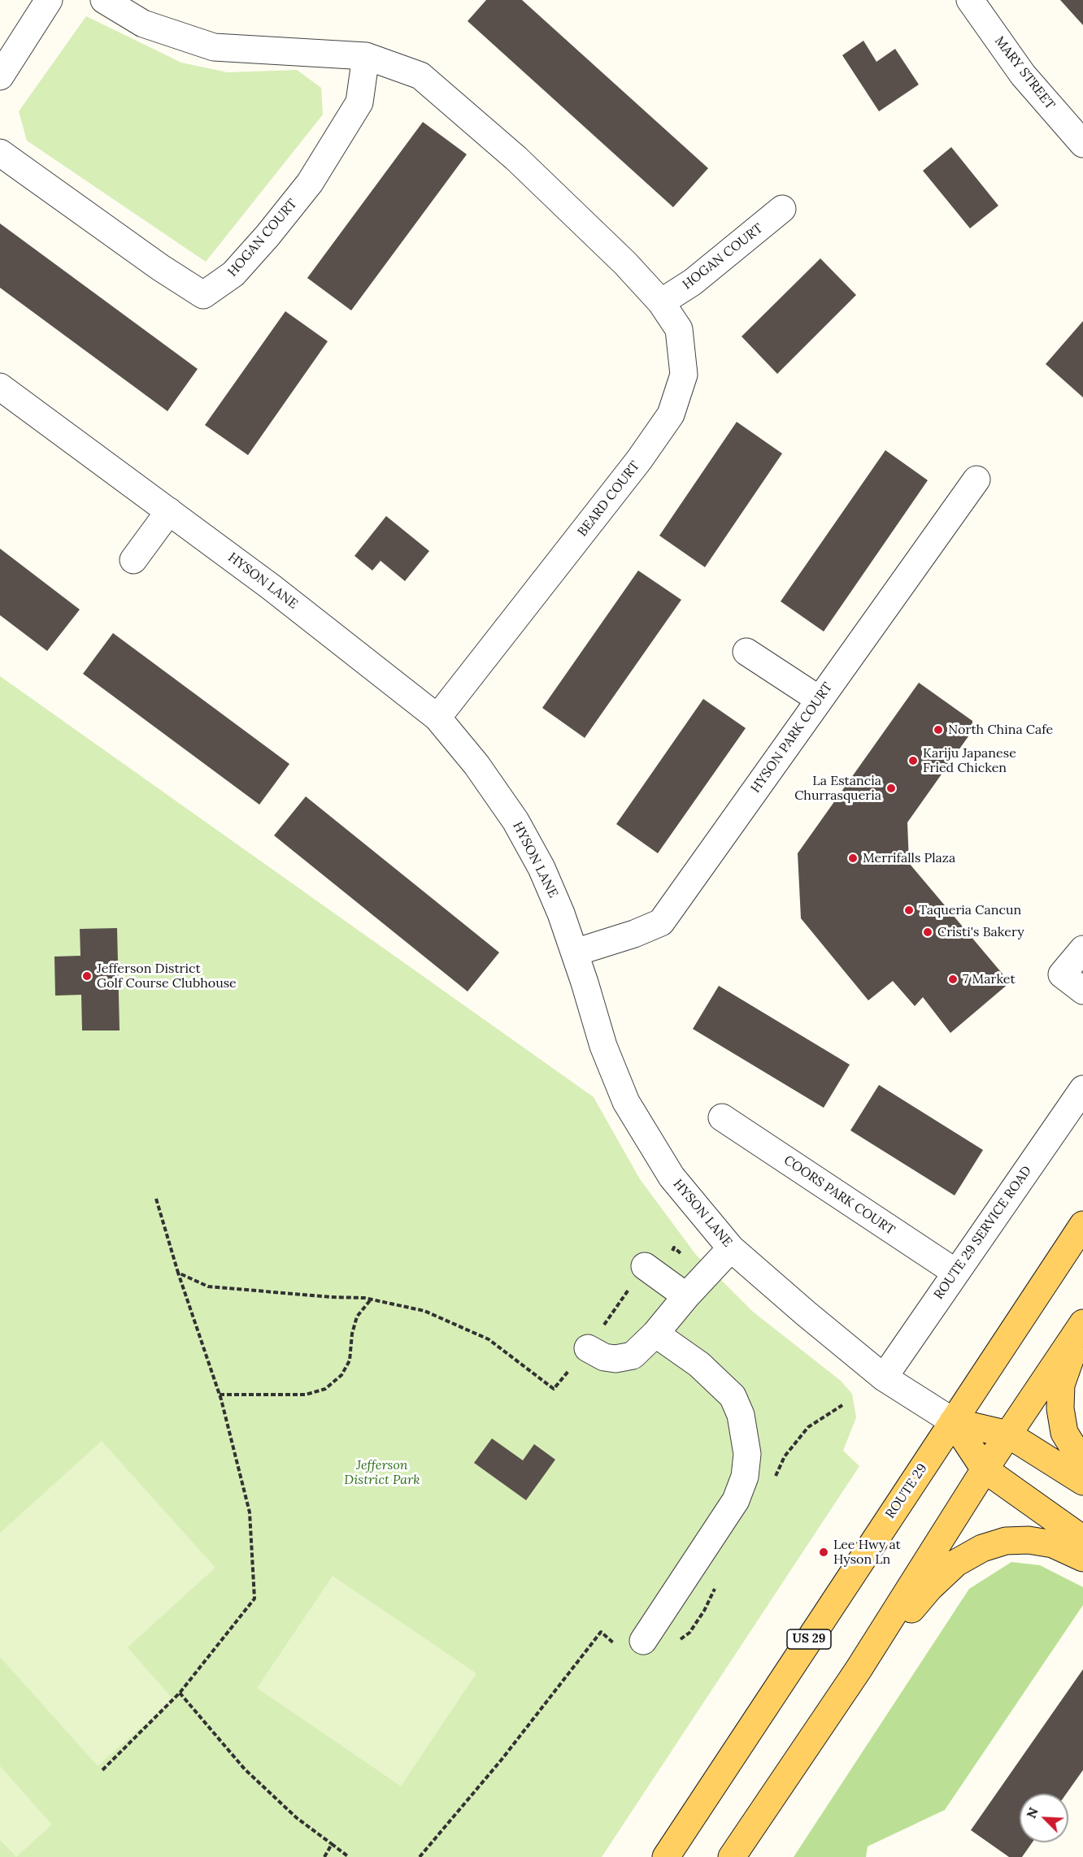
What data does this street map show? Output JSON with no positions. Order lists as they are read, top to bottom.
{
  "streets": {
    "main road": ["ROUTE 29", "US 29"],
    "street": [
      "MARY STREET",
      "HOGAN COURT",
      "BEARD COURT",
      "HYSON LANE",
      "HYSON PARK COURT",
      "COORS PARK COURT",
      "ROUTE 29 SERVICE ROAD"
    ]
  },
  "crossings": [
    ["HOGAN COURT", "BEARD COURT"],
    ["BEARD COURT", "HYSON LANE"],
    ["HYSON LANE", "HYSON PARK COURT"],
    ["HYSON LANE", "ROUTE 29 SERVICE ROAD"],
    ["HYSON LANE", "ROUTE 29"],
    ["COORS PARK COURT", "ROUTE 29 SERVICE ROAD"]
  ],
  "parks": ["Jefferson District Park"],
  "places": [
    "North China Cafe",
    "Kariju Japanese Fried Chicken",
    "La Estancia Churrasqueria",
    "Merrifalls Plaza",
    "Taqueria Cancun",
    "Cristi's Bakery",
    "Jefferson District Golf Course Clubhouse",
    "7 Market",
    "Lee Hwy at Hyson Ln"
  ],
  "north": "top left"
}
